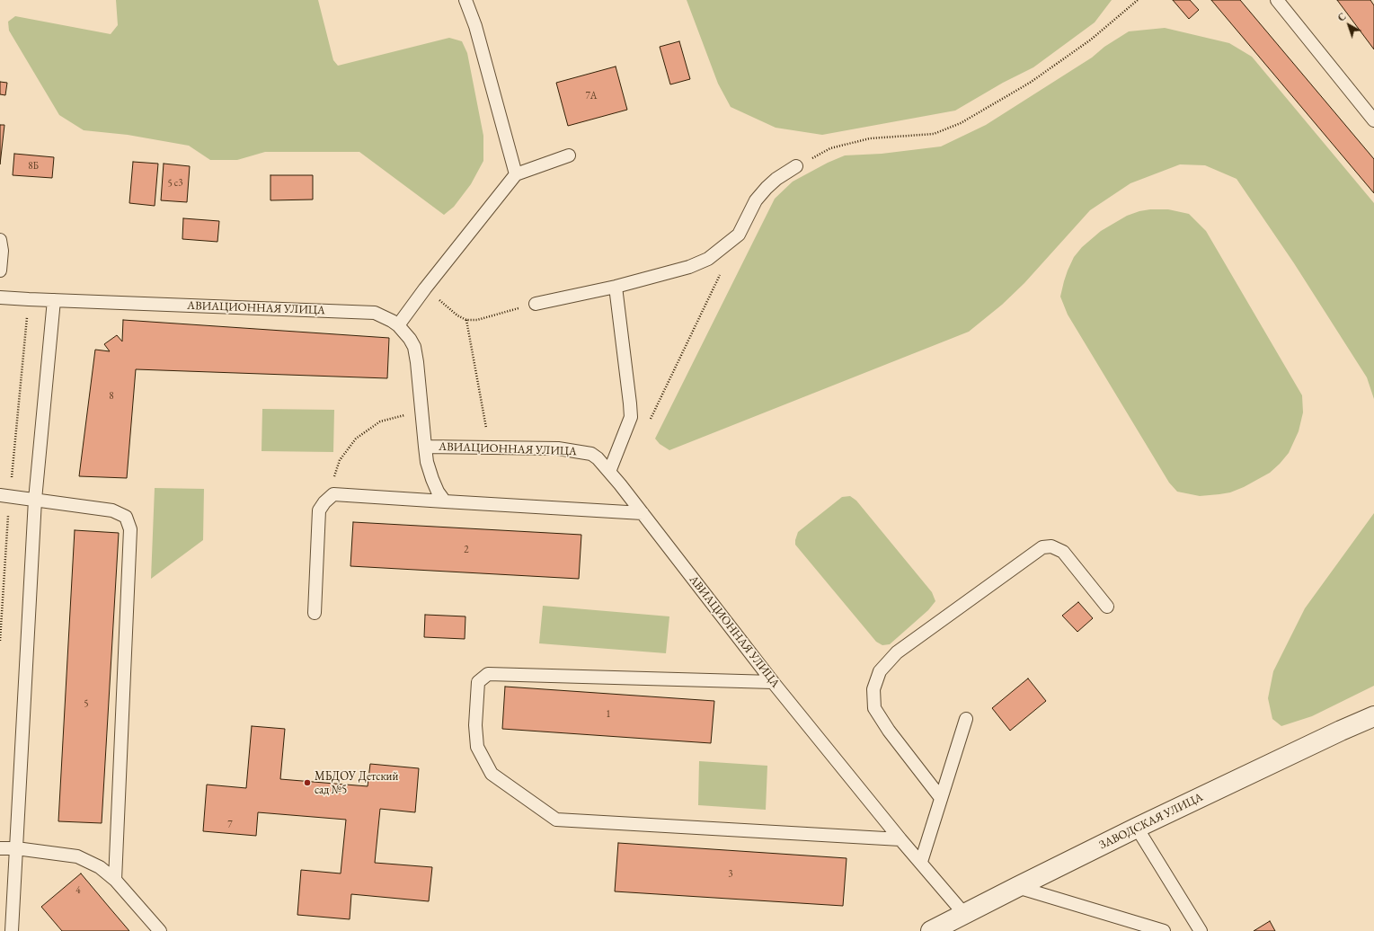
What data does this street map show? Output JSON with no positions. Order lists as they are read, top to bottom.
{
  "streets": {
    "street": ["ЗАВОДСКАЯ УЛИЦА"],
    "lane": ["АВИАЦИОННАЯ УЛИЦА"]
  },
  "crossings": [
    ["АВИАЦИОННАЯ УЛИЦА", "ЗАВОДСКАЯ УЛИЦА"]
  ],
  "places": ["МБДОУ Детский сад №5"],
  "house_numbers": [
    "7А",
    "8Б",
    "5 с3",
    "8",
    "2",
    "5",
    "1",
    "7",
    "3",
    "4"
  ],
  "north": "top left"
}
